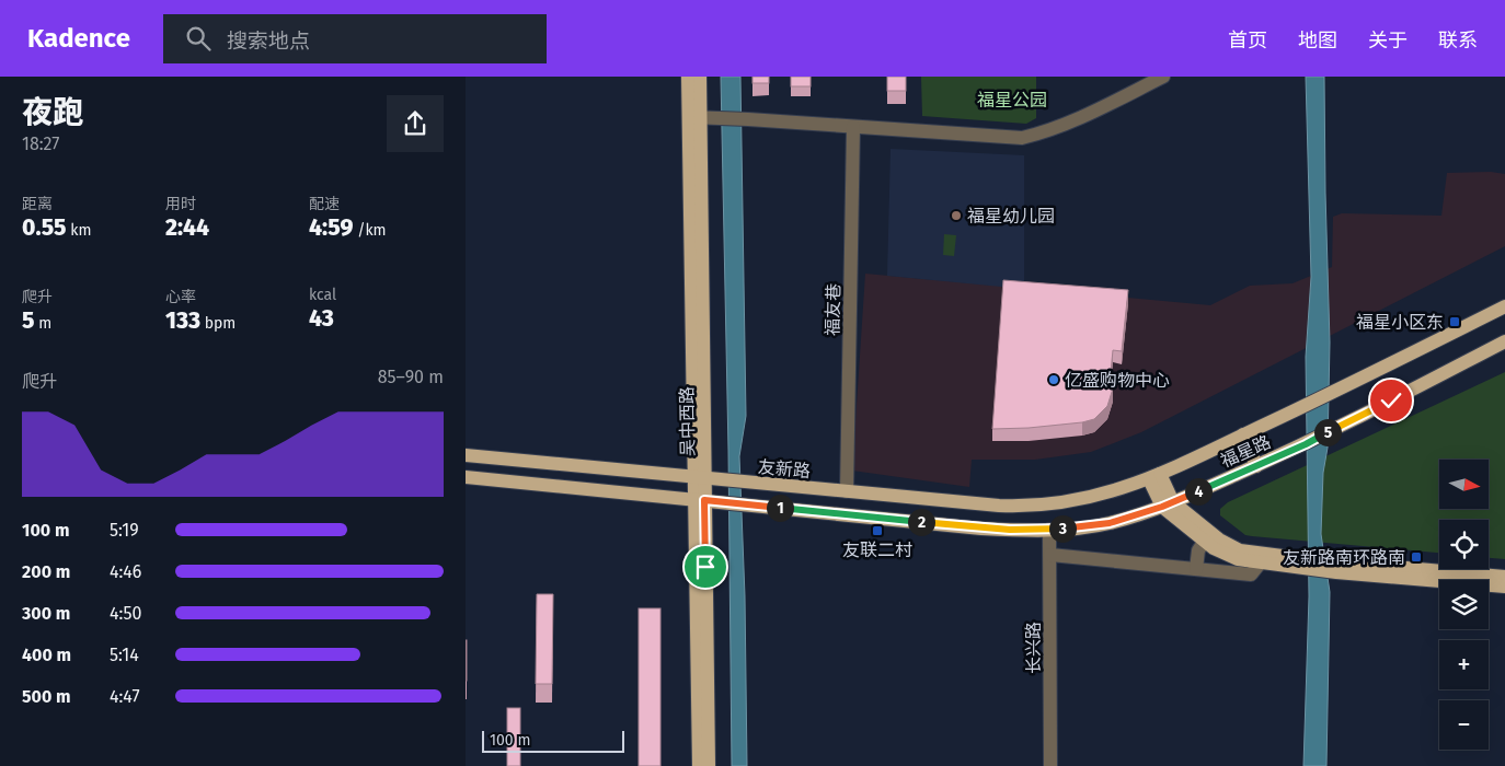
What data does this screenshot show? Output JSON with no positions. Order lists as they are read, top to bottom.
{
  "streets": {
    "main road": ["吴中西路", "福星路", "友新路"],
    "street": ["福友巷", "长兴路"]
  },
  "crossings": [
    ["福友巷", "友新路"],
    ["吴中西路", "福星路"],
    ["吴中西路", "友新路"],
    ["福星路", "友新路"],
    ["福星路", "长兴路"]
  ],
  "parks": ["福星公园"],
  "places": {
    "other": ["福星幼儿园", "亿盛购物中心"],
    "transit": ["福星小区东", "友联二村", "友新路南环路南"]
  },
  "scale_bar": "100 m",
  "north": "right",
  "page": {
    "header": "Kadence",
    "search": "搜索地点",
    "nav": [
      "首页",
      "地图",
      "关于",
      "联系"
    ],
    "heading": ["夜跑", "18:27"],
    "stats": [
      ["距离", "0.55 km"],
      ["用时", "2:44"],
      ["配速", "4:59 /km"],
      ["爬升", "5 m"],
      ["心率", "133 bpm"],
      ["kcal", "43"]
    ],
    "chart": ["爬升", "85–90 m"],
    "pins": [
      "5",
      "4",
      "1",
      "2",
      "3"
    ],
    "map_buttons": ["+", "−"],
    "list": [
      {
        "name": "100 m",
        "note": "5:19"
      },
      {
        "name": "200 m",
        "note": "4:46"
      },
      {
        "name": "300 m",
        "note": "4:50"
      },
      {
        "name": "400 m",
        "note": "5:14"
      },
      {
        "name": "500 m",
        "note": "4:47"
      }
    ],
    "scale": "100 m"
  }
}
